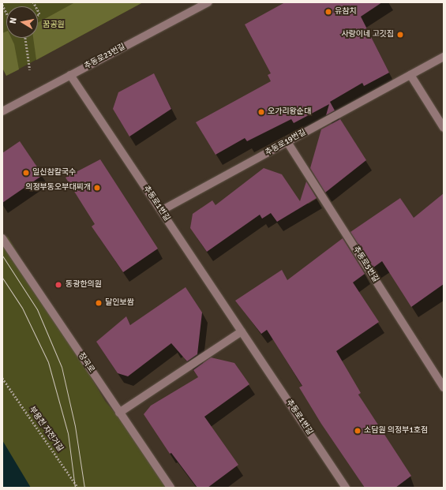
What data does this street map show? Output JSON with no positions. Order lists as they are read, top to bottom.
{
  "streets": {
    "street": [
      "추동로23번길",
      "추동로19번길",
      "추동로1번길",
      "추동로5번길",
      "장곡로"
    ],
    "path": ["부용천 자전거길"]
  },
  "crossings": [
    ["추동로23번길", "추동로1번길"],
    ["추동로19번길", "추동로1번길"],
    ["추동로19번길", "추동로5번길"]
  ],
  "parks": ["꿈공원"],
  "places": [
    "유참치",
    "사랑이네 고깃집",
    "오가리왕순대",
    "일신참칼국수",
    "의정부동오부대찌개",
    "동광한의원",
    "달인보쌈",
    "소담원 의정부1호점"
  ],
  "north": "left"
}
